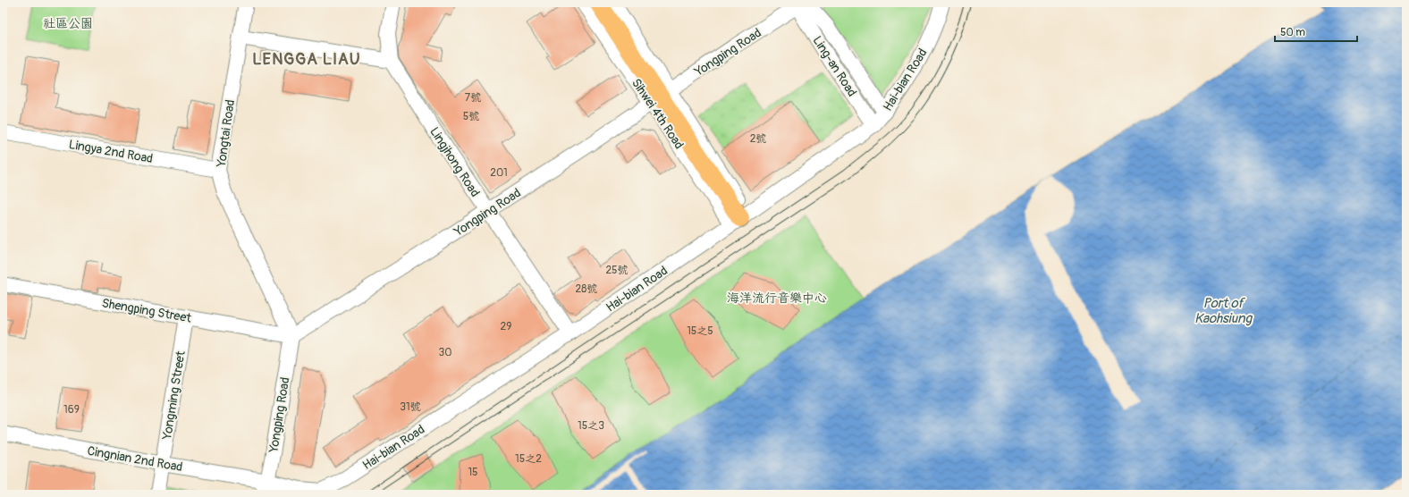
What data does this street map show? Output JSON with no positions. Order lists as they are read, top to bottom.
{
  "streets": {
    "main road": ["Sihwei 4th Road"],
    "street": [
      "Yongping Road",
      "Ling-an Road",
      "Hai-bian Road",
      "Yongtai Road",
      "Lingya 2nd Road",
      "Lingjhong Road",
      "Shengping Street",
      "Yongming Street",
      "Cingnian 2nd Road"
    ]
  },
  "crossings": [
    ["Yongping Road", "Ling-an Road"],
    ["Yongping Road", "Hai-bian Road"],
    ["Yongping Road", "Sihwei 4th Road"],
    ["Yongping Road", "Yongtai Road"],
    ["Yongping Road", "Lingjhong Road"],
    ["Yongping Road", "Shengping Street"],
    ["Yongping Road", "Cingnian 2nd Road"],
    ["Ling-an Road", "Hai-bian Road"],
    ["Hai-bian Road", "Sihwei 4th Road"],
    ["Hai-bian Road", "Lingjhong Road"],
    ["Hai-bian Road", "Cingnian 2nd Road"],
    ["Yongtai Road", "Lingya 2nd Road"],
    ["Yongtai Road", "Shengping Street"],
    ["Shengping Street", "Yongming Street"],
    ["Yongming Street", "Cingnian 2nd Road"]
  ],
  "districts": ["LENGGA LIAU"],
  "water": ["Port of Kaohsiung"],
  "parks": ["社區公園", "海洋流行音樂中心"],
  "house_numbers": [
    "7號",
    "5號",
    "2號",
    "201",
    "25號",
    "28號",
    "29",
    "15之5",
    "30",
    "31號",
    "169",
    "15之3",
    "15之2",
    "15"
  ],
  "scale_bar": "50 m"
}
